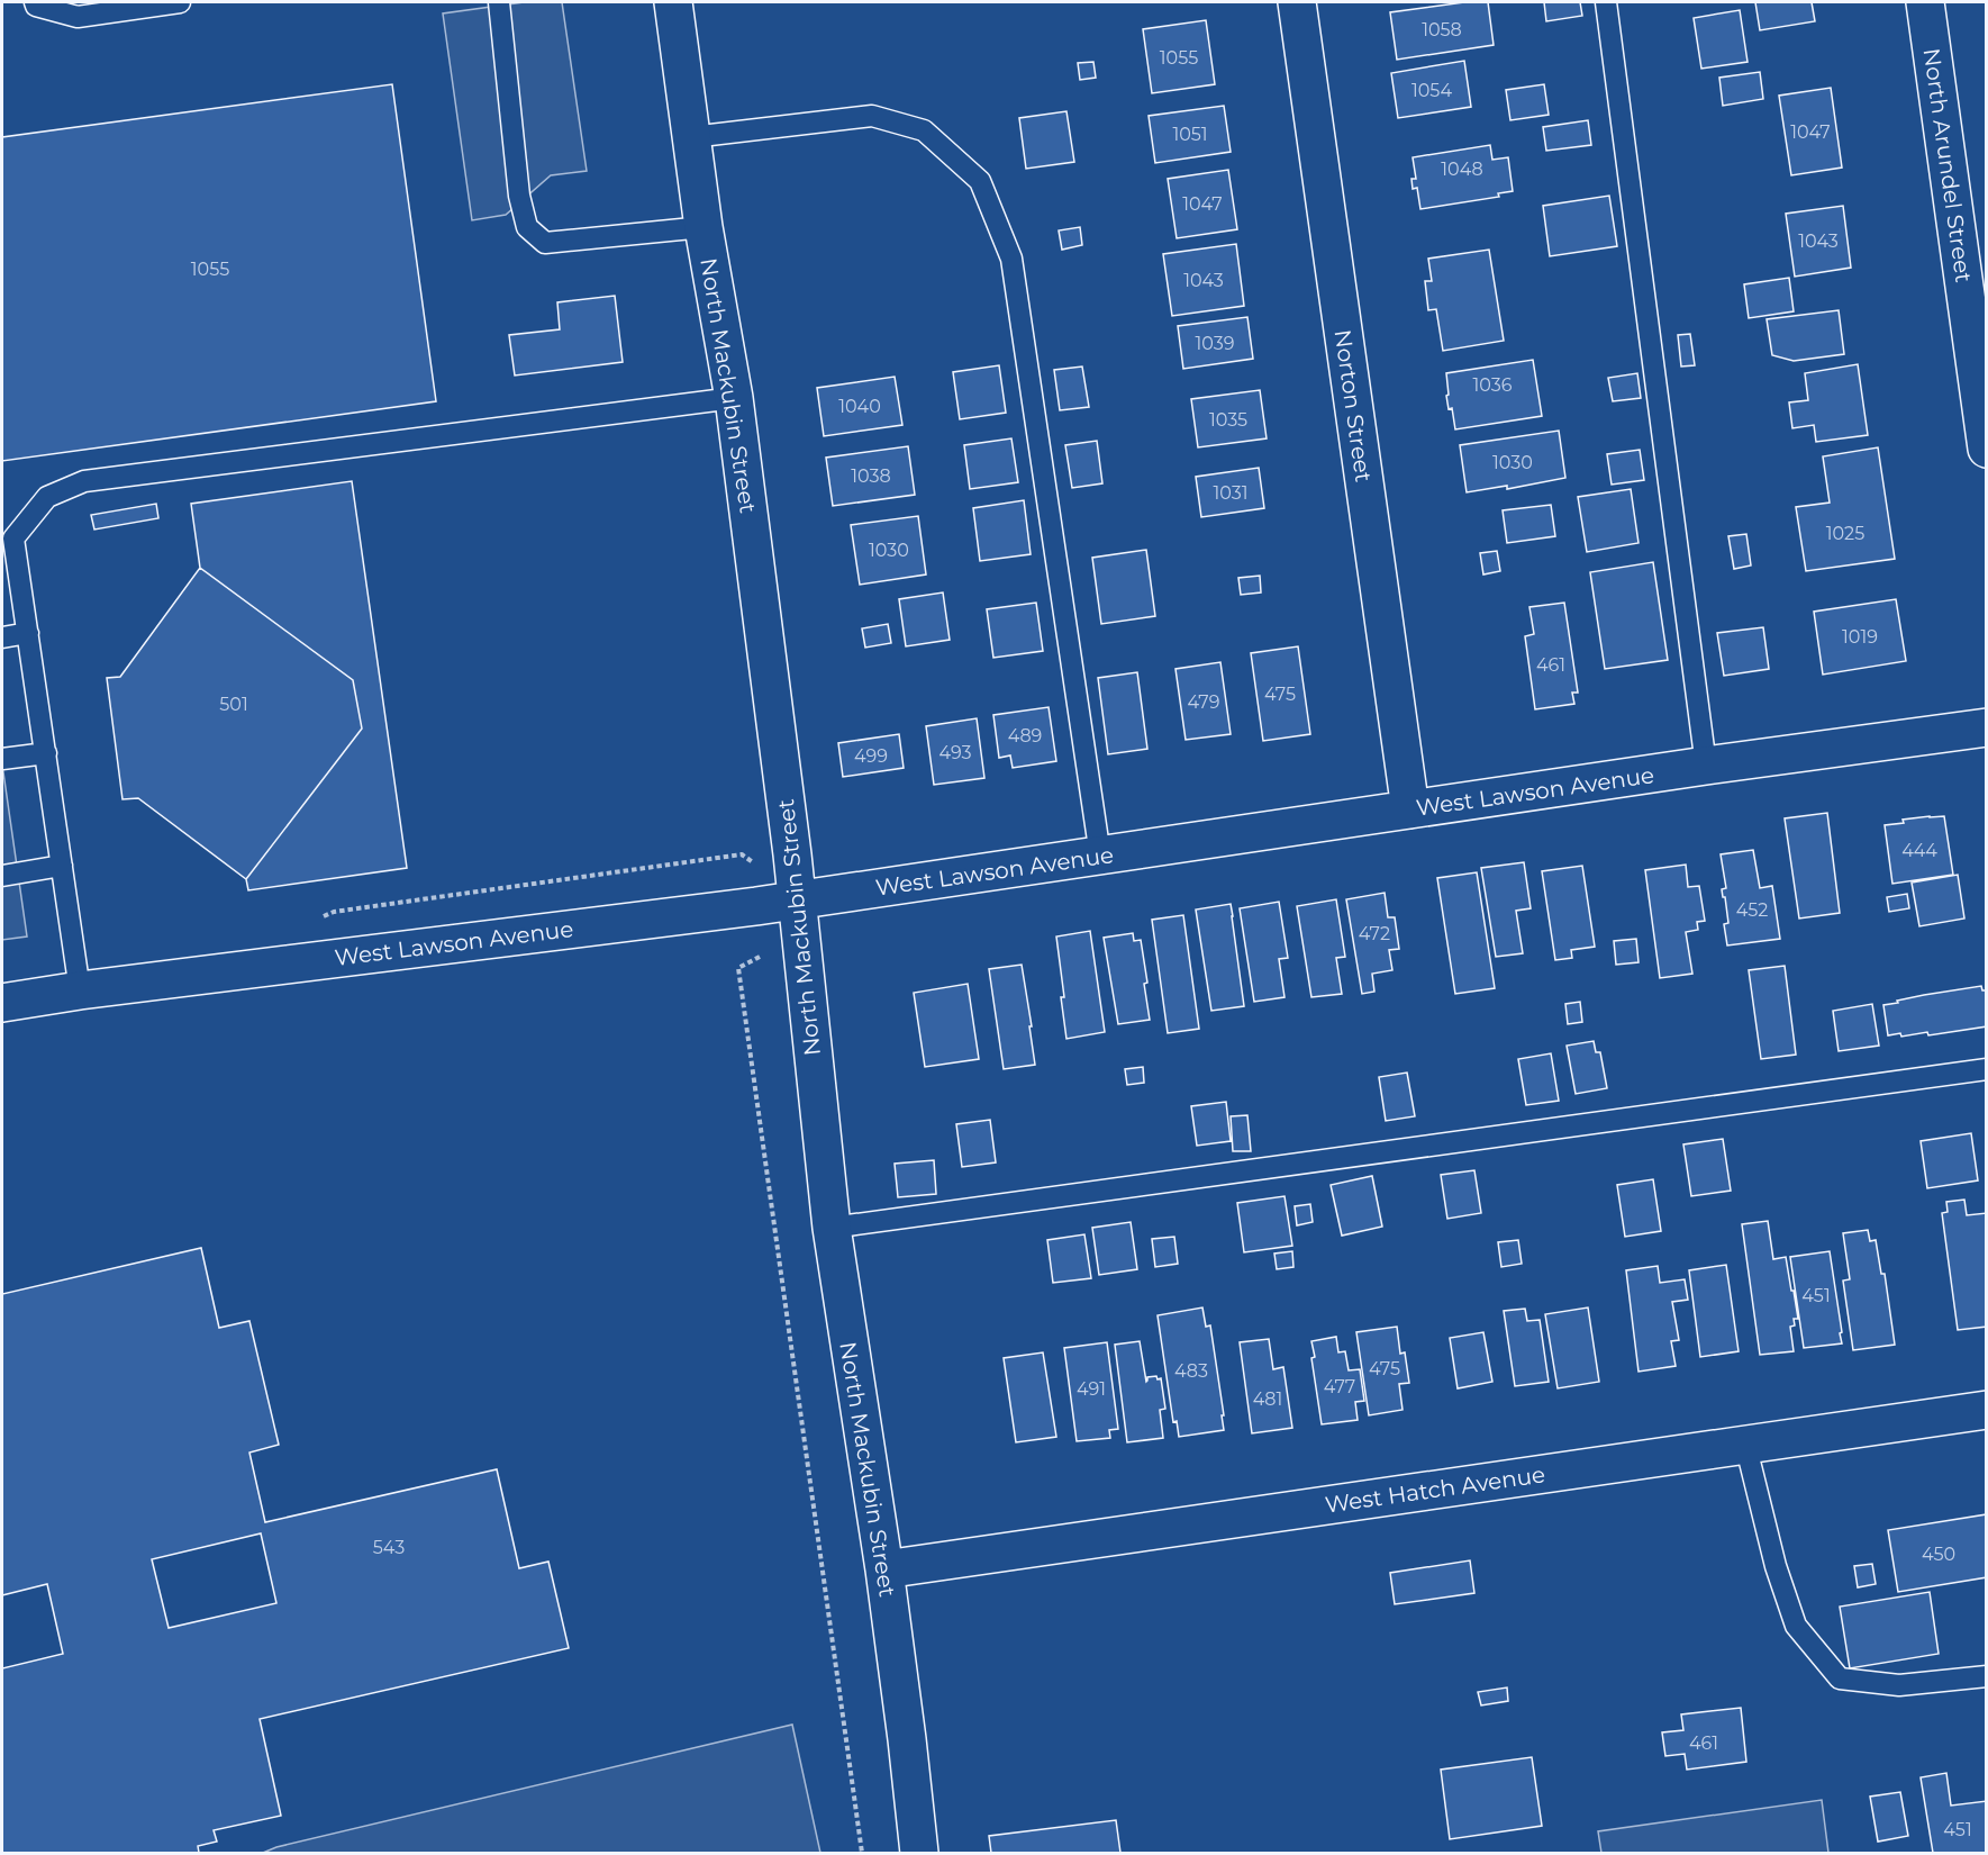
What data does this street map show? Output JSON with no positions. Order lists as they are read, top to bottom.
{
  "streets": {
    "street": [
      "North Arundel Street",
      "North Mackubin Street",
      "Norton Street",
      "West Lawson Avenue",
      "West Hatch Avenue"
    ]
  },
  "crossings": [
    ["North Mackubin Street", "West Lawson Avenue"],
    ["North Mackubin Street", "West Hatch Avenue"],
    ["Norton Street", "West Lawson Avenue"]
  ],
  "house_numbers": [
    "1058",
    "1055",
    "1054",
    "1047",
    "1051",
    "1048",
    "1047",
    "1043",
    "1055",
    "1043",
    "1039",
    "1036",
    "1040",
    "1035",
    "1030",
    "1038",
    "1031",
    "1025",
    "1030",
    "1019",
    "461",
    "475",
    "479",
    "501",
    "489",
    "493",
    "499",
    "444",
    "452",
    "472",
    "451",
    "475",
    "483",
    "477",
    "491",
    "481",
    "543",
    "450",
    "461",
    "451"
  ]
}
